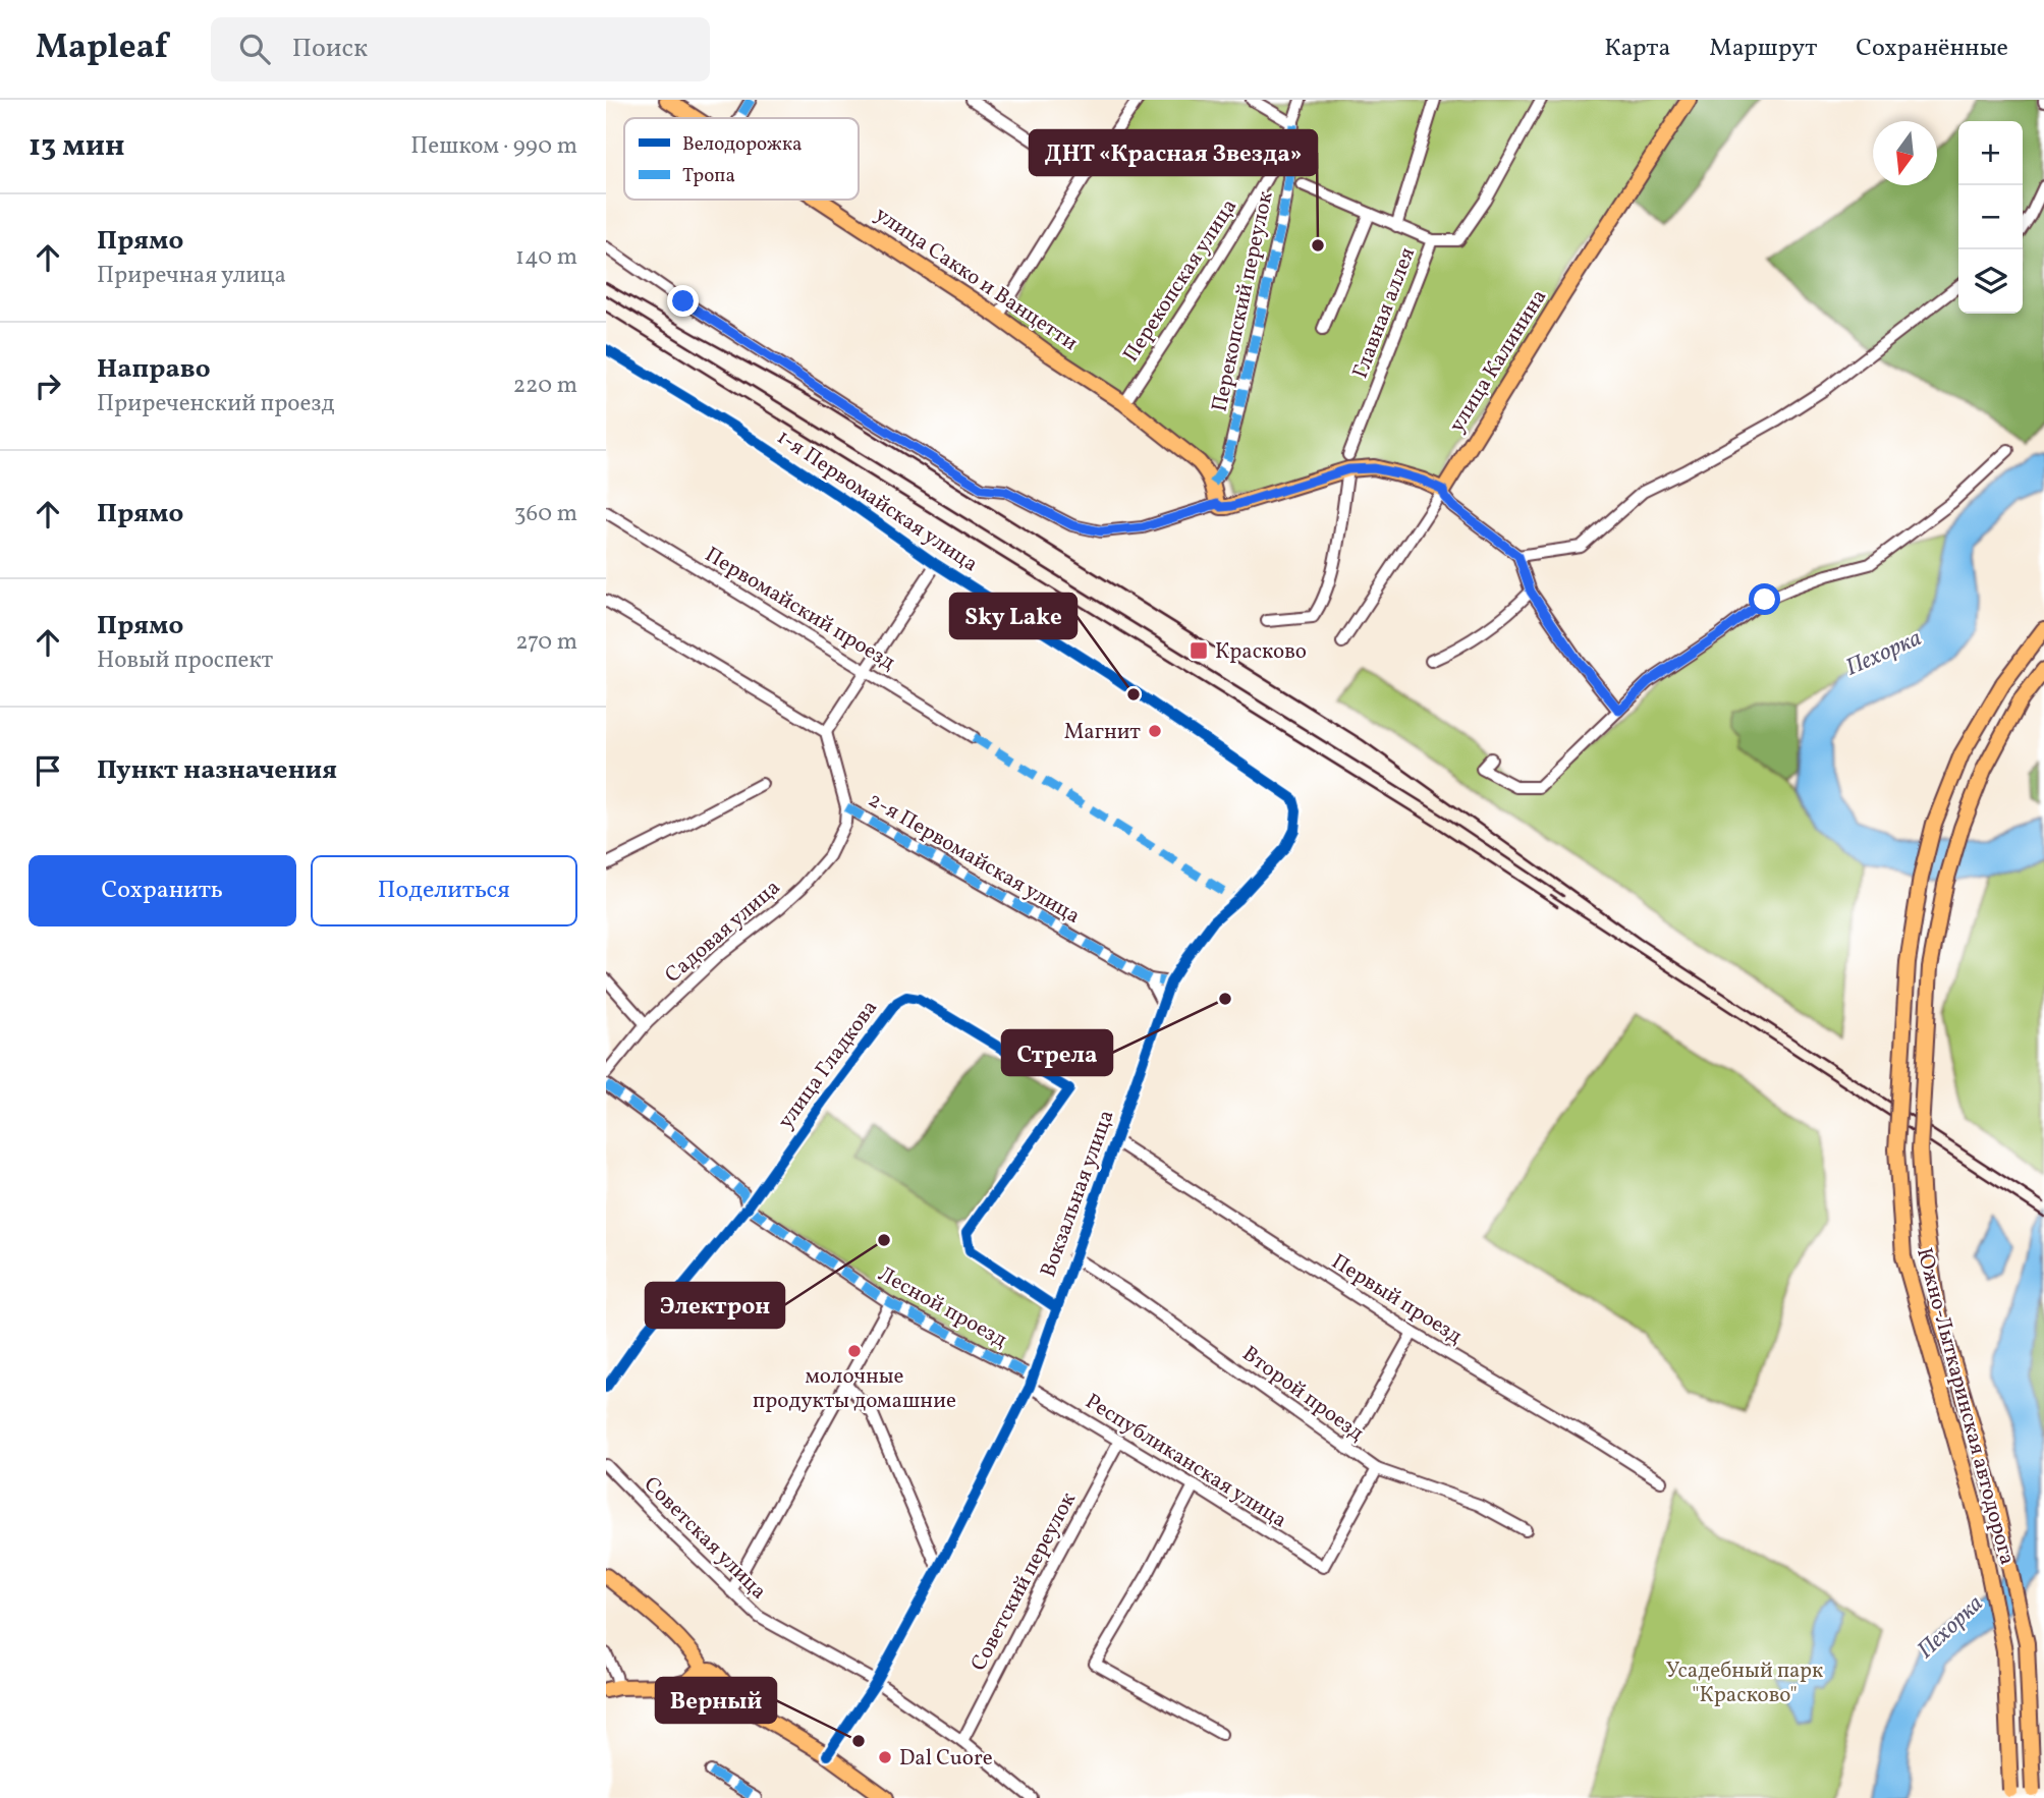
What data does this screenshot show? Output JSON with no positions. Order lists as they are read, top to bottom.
{
  "streets": {
    "main road": ["улица Сакко и Ванцетти", "улица Калинина", "Южно-Лыткаринская автодорога"],
    "street": [
      "Перекопская улица",
      "Перекопский переулок",
      "Главная аллея",
      "1-я Первомайская улица",
      "Первомайский проезд",
      "2-я Первомайская улица",
      "Садовая улица",
      "улица Гладкова",
      "Вокзальная улица",
      "Первый проезд",
      "Лесной проезд",
      "Второй проезд",
      "Республиканская улица",
      "Советская улица",
      "Советский переулок"
    ]
  },
  "crossings": [
    ["улица Сакко и Ванцетти", "Перекопская улица"],
    ["улица Сакко и Ванцетти", "Перекопский переулок"],
    ["Перекопская улица", "Перекопский переулок"],
    ["1-я Первомайская улица", "Вокзальная улица"],
    ["2-я Первомайская улица", "Садовая улица"],
    ["2-я Первомайская улица", "Вокзальная улица"],
    ["улица Гладкова", "Вокзальная улица"],
    ["улица Гладкова", "Лесной проезд"],
    ["Вокзальная улица", "Первый проезд"],
    ["Вокзальная улица", "Лесной проезд"],
    ["Вокзальная улица", "Второй проезд"],
    ["Вокзальная улица", "Республиканская улица"],
    ["Вокзальная улица", "Советская улица"],
    ["Лесной проезд", "Республиканская улица"],
    ["Второй проезд", "Республиканская улица"],
    ["Республиканская улица", "Советский переулок"],
    ["Советская улица", "Советский переулок"]
  ],
  "water": ["Пехорка"],
  "parks": ["Усадебный парк \"Красково\""],
  "places": {
    "other": [
      "ДНТ «Красная Звезда»",
      "Sky Lake",
      "Магнит",
      "Стрела",
      "Электрон",
      "молочные продукты домашние",
      "Верный",
      "Dal Cuore"
    ],
    "transit": ["Красково"]
  },
  "legend": ["Велодорожка", "Тропа"],
  "north": "bottom",
  "page": {
    "header": "Mapleaf",
    "search": "Поиск",
    "nav": ["Карта", "Маршрут", "Сохранённые"],
    "heading": ["13 мин", "Пешком · 990 m"],
    "map_buttons": ["+", "−"],
    "list": [
      ["Прямо", "Приречная улица", "140 m"],
      ["Направо", "Приреченский проезд", "220 m"],
      ["Прямо", "360 m"],
      ["Прямо", "Новый проспект", "270 m"],
      "Пункт назначения"
    ],
    "buttons": ["Сохранить", "Поделиться"]
  }
}
